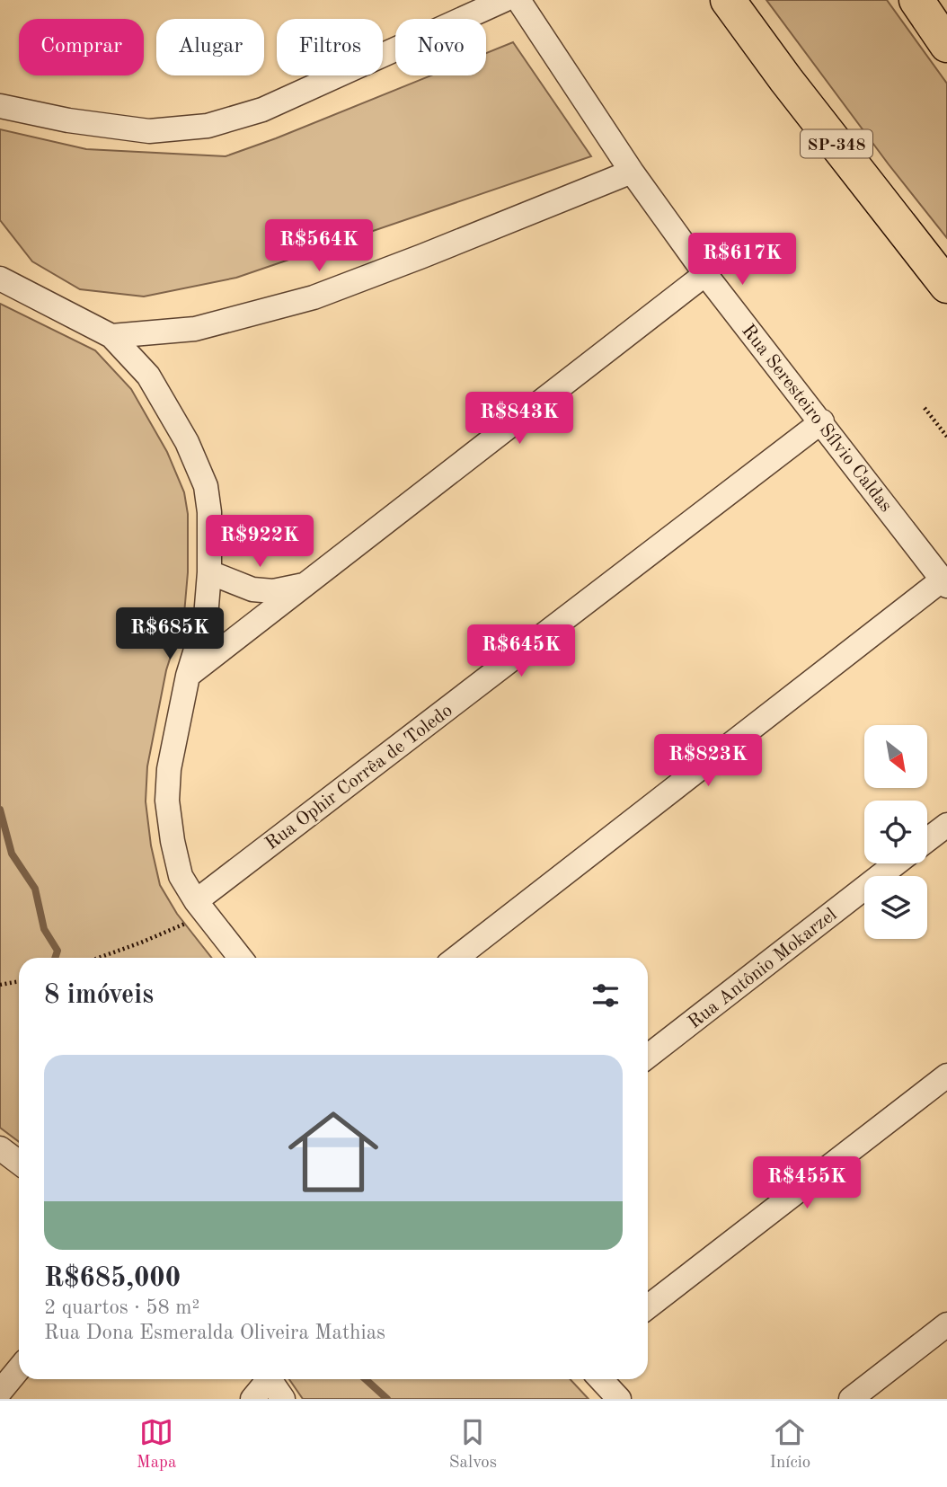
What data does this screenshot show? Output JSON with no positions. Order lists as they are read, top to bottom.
{
  "streets": {
    "highway": ["SP-348"],
    "street": ["Rua Seresteiro Sílvio Caldas", "Rua Ophir Corrêa de Toledo", "Rua Antônio Mokarzel"]
  },
  "crossings": [
    ["Rua Seresteiro Sílvio Caldas", "Rua Ophir Corrêa de Toledo"]
  ],
  "north": "bottom right",
  "page": {
    "chip": [
      "Comprar",
      "Alugar",
      "Filtros",
      "Novo"
    ],
    "price": [
      "R$564K",
      "R$617K",
      "R$843K",
      "R$922K",
      "R$685K",
      "R$645K",
      "R$823K",
      "R$455K"
    ],
    "heading": "8 imóveis",
    "list": [
      {
        "name": "R$685,000",
        "note": "2 quartos · 58 m² · Rua Dona Esmeralda Oliveira Mathias"
      }
    ],
    "tabs": ["Mapa", "Salvos", "Início"]
  }
}
